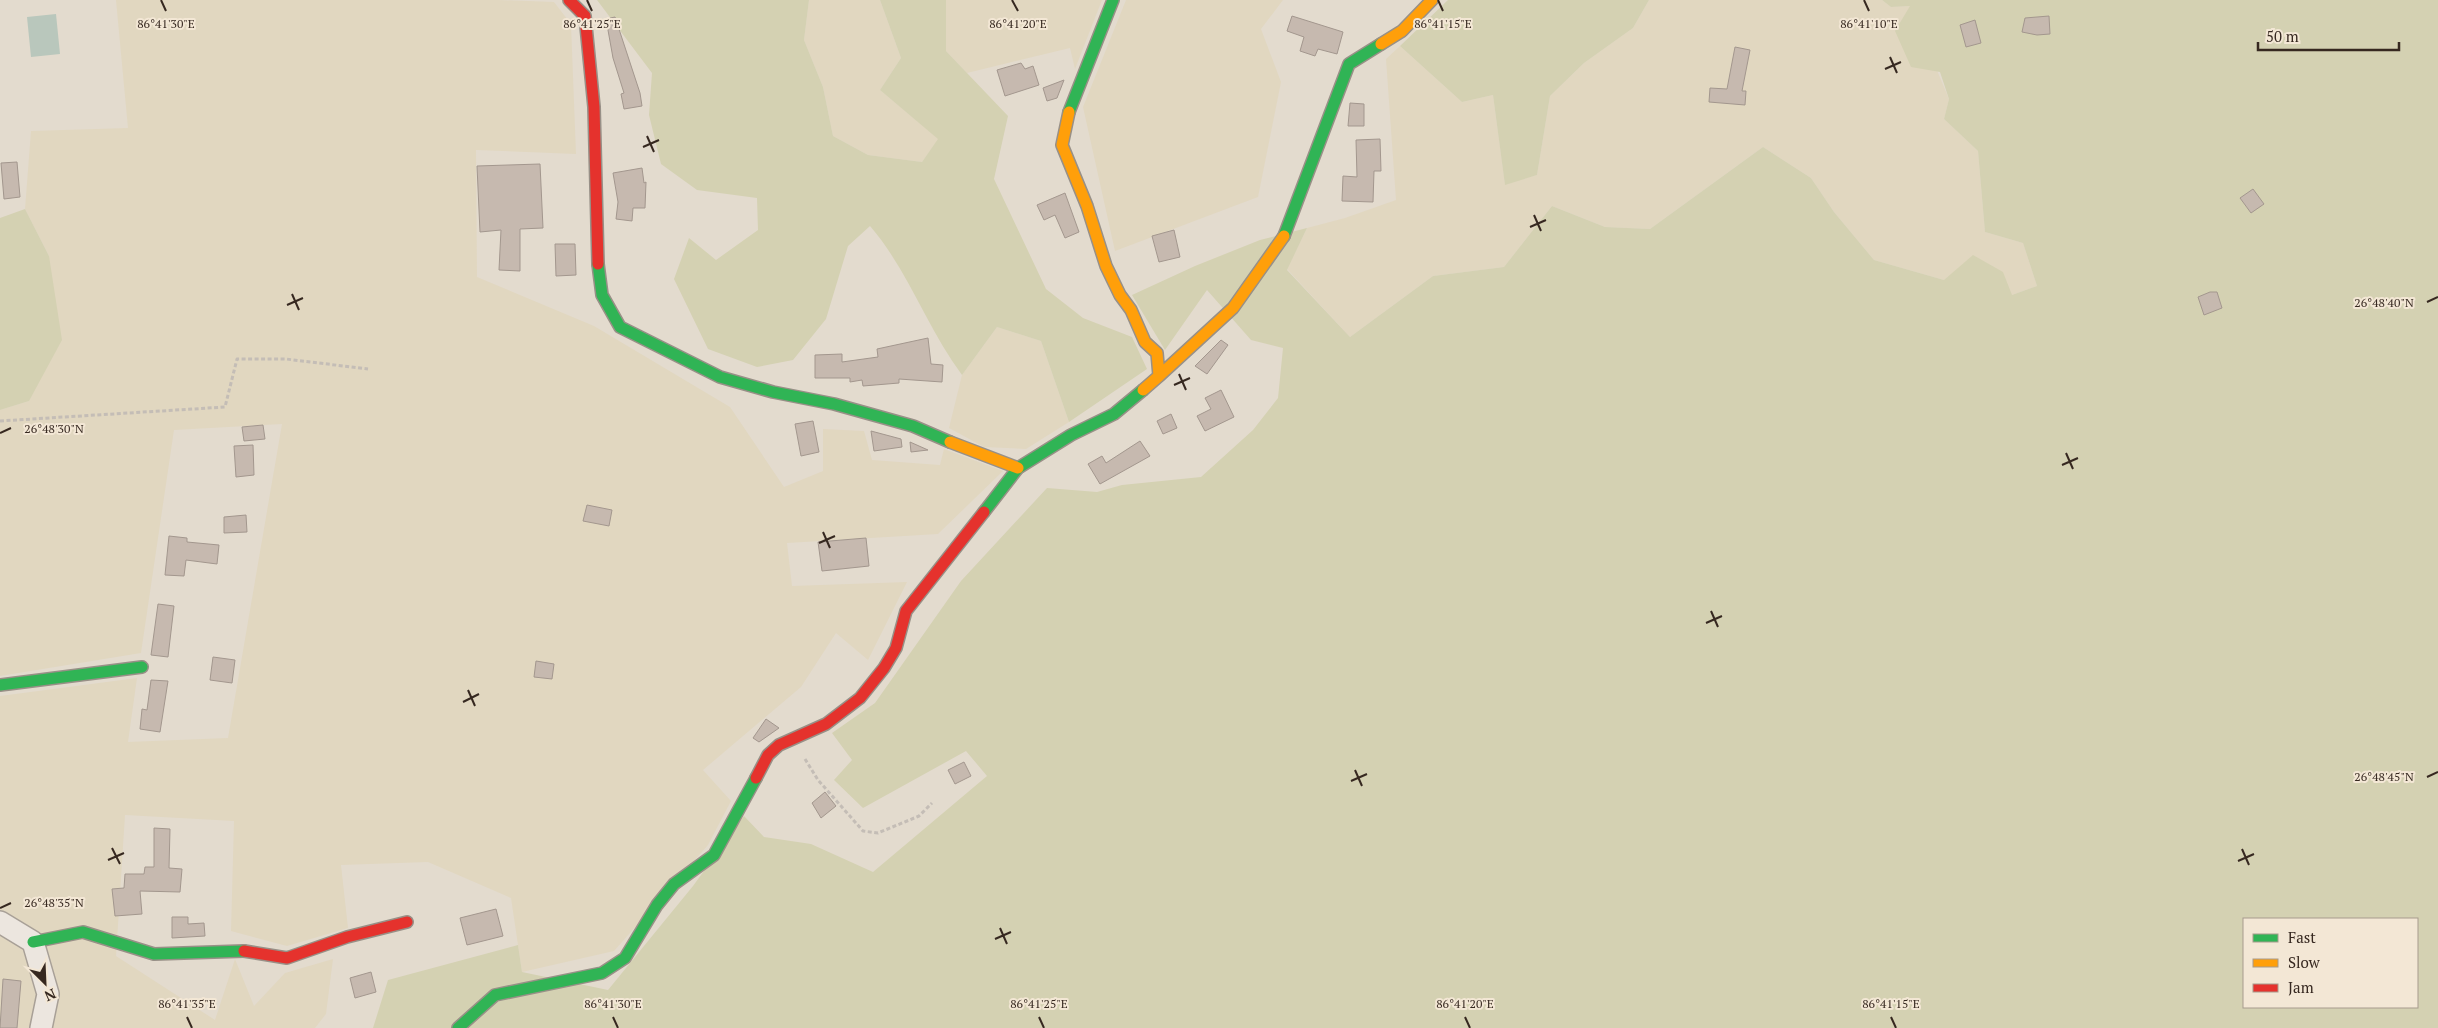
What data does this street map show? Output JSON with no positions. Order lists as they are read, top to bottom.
{
  "legend": ["Fast", "Slow", "Jam"],
  "scale_bar": "50 m",
  "north": "bottom right",
  "coordinates": [
    "86°41'30\"E",
    "86°41'25\"E",
    "86°41'20\"E",
    "86°41'15\"E",
    "86°41'10\"E",
    "26°48'40\"N",
    "26°48'30\"N",
    "26°48'45\"N",
    "26°48'35\"N",
    "86°41'35\"E"
  ]
}
